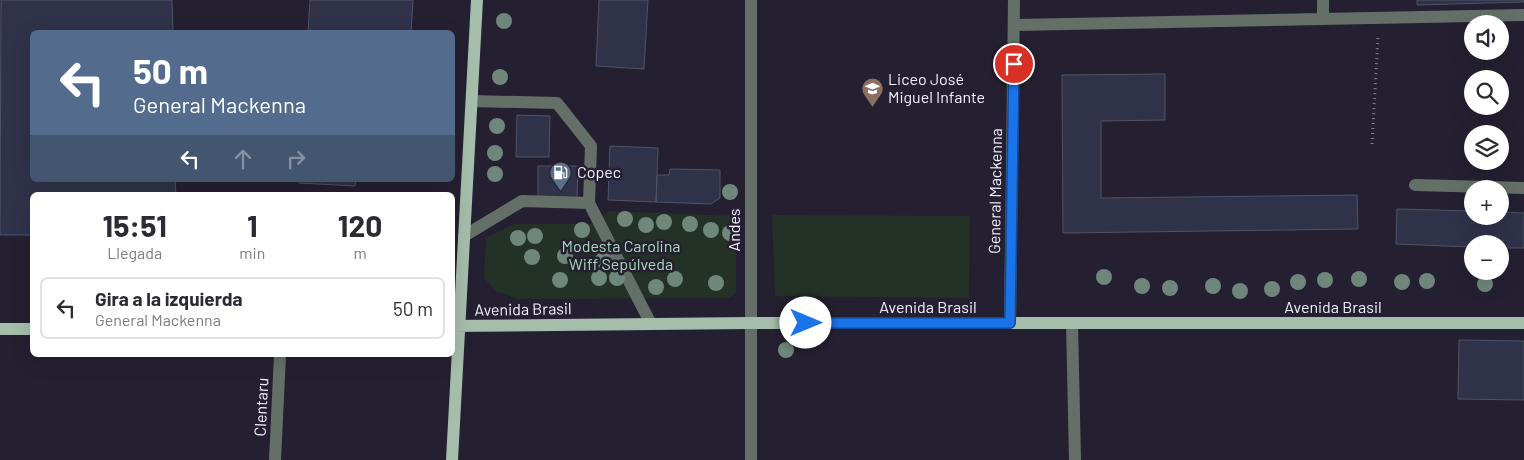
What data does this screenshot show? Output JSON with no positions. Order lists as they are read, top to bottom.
{
  "streets": {
    "main road": ["Avenida Brasil"],
    "street": ["General Mackenna", "Andes", "Clentaru"]
  },
  "crossings": [
    ["General Mackenna", "Avenida Brasil"],
    ["Andes", "Avenida Brasil"]
  ],
  "parks": ["Modesta Carolina Wiff Sepúlveda"],
  "places": {
    "school or university": ["Liceo José Miguel Infante"],
    "fuel station": ["Copec"]
  },
  "page": {
    "map_buttons": ["+", "−"],
    "turn": ["50 m", "General Mackenna"],
    "eta": [
      "15:51",
      "Llegada",
      "1",
      "min",
      "120",
      "m"
    ],
    "list": [
      {
        "name": "Gira a la izquierda",
        "note": "General Mackenna",
        "value": "50 m"
      }
    ]
  }
}
